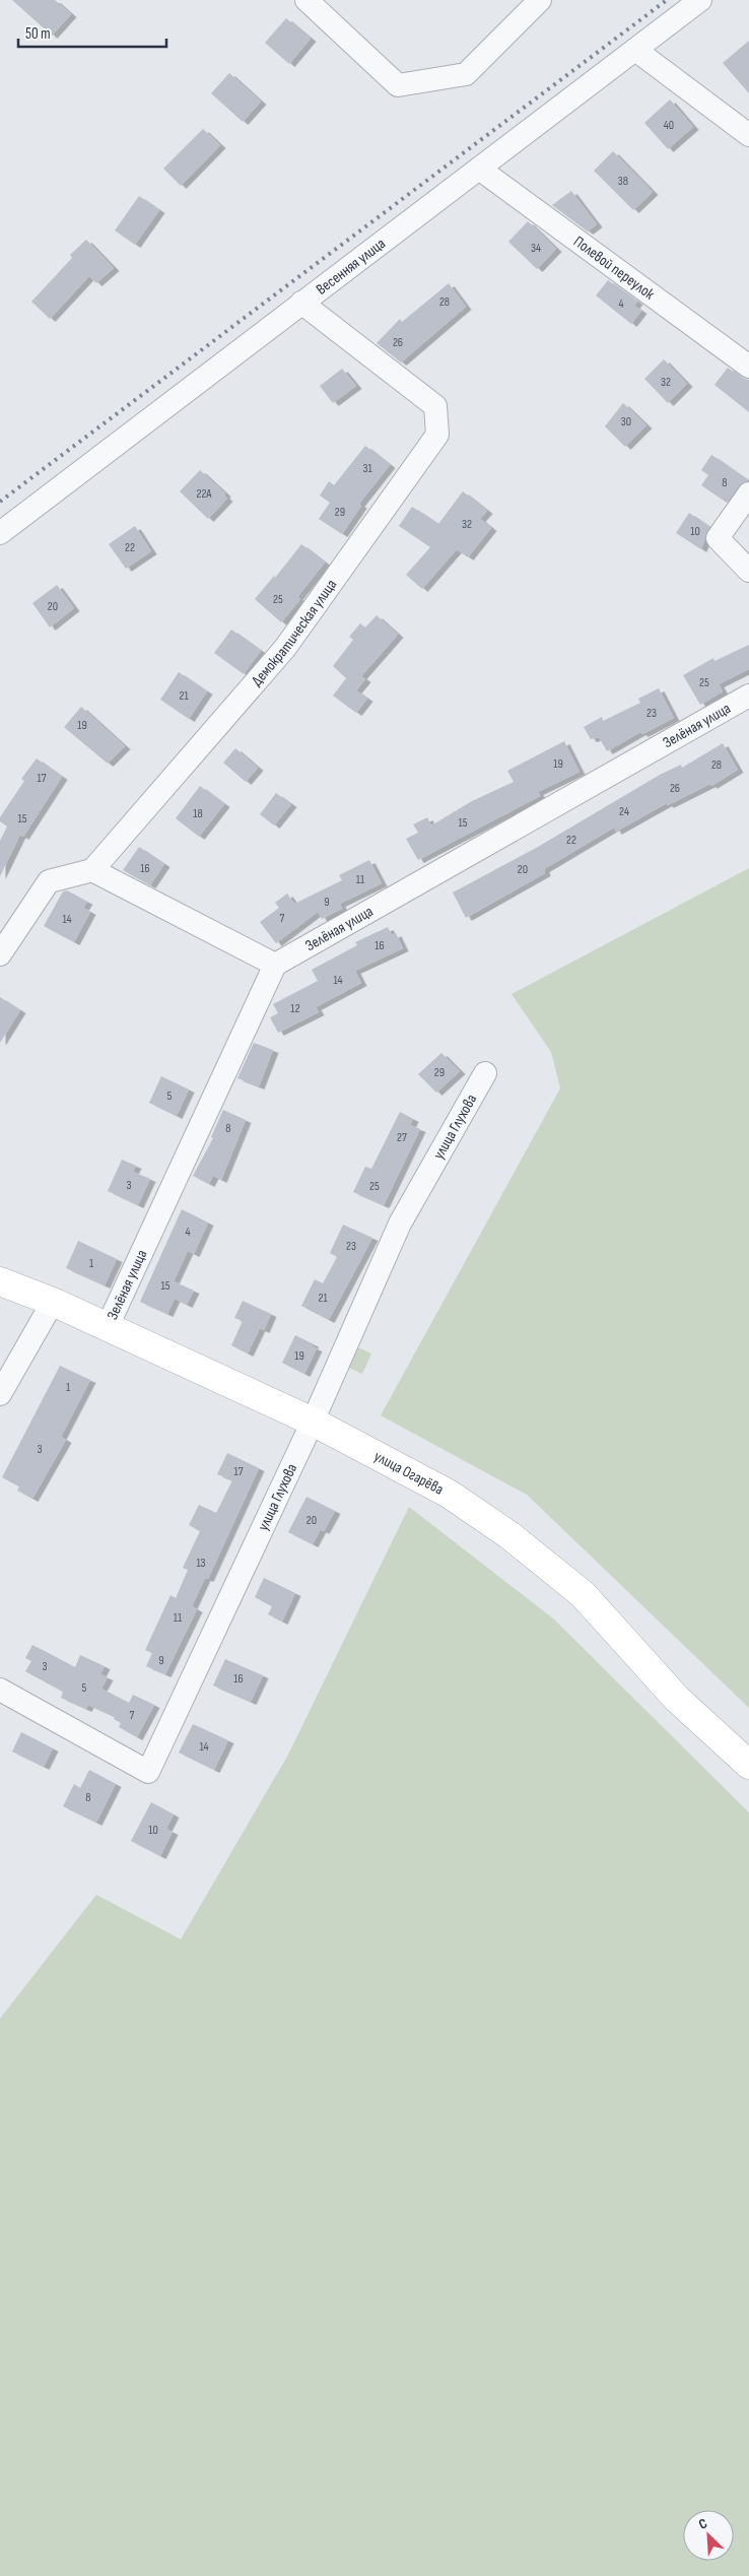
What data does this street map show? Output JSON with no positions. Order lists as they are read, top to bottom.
{
  "streets": {
    "main road": ["улица Огарёва"],
    "street": [
      "Весенняя улица",
      "Полевой переулок",
      "Демократическая улица",
      "Зелёная улица",
      "улица Глухова"
    ]
  },
  "crossings": [
    ["Весенняя улица", "Полевой переулок"],
    ["Весенняя улица", "Демократическая улица"],
    ["Зелёная улица", "улица Огарёва"],
    ["улица Глухова", "улица Огарёва"]
  ],
  "house_numbers": [
    "40",
    "38",
    "34",
    "28",
    "4",
    "26",
    "32",
    "30",
    "31",
    "8",
    "22А",
    "29",
    "32",
    "10",
    "22",
    "25",
    "20",
    "25",
    "21",
    "23",
    "19",
    "19",
    "28",
    "17",
    "26",
    "24",
    "18",
    "15",
    "15",
    "22",
    "16",
    "20",
    "11",
    "9",
    "7",
    "14",
    "16",
    "14",
    "12",
    "29",
    "5",
    "8",
    "27",
    "3",
    "25",
    "4",
    "23",
    "1",
    "15",
    "21",
    "19",
    "1",
    "3",
    "17",
    "20",
    "13",
    "11",
    "9",
    "3",
    "16",
    "5",
    "7",
    "14",
    "8",
    "10"
  ],
  "scale_bar": "50 m",
  "north": "top left"
}
